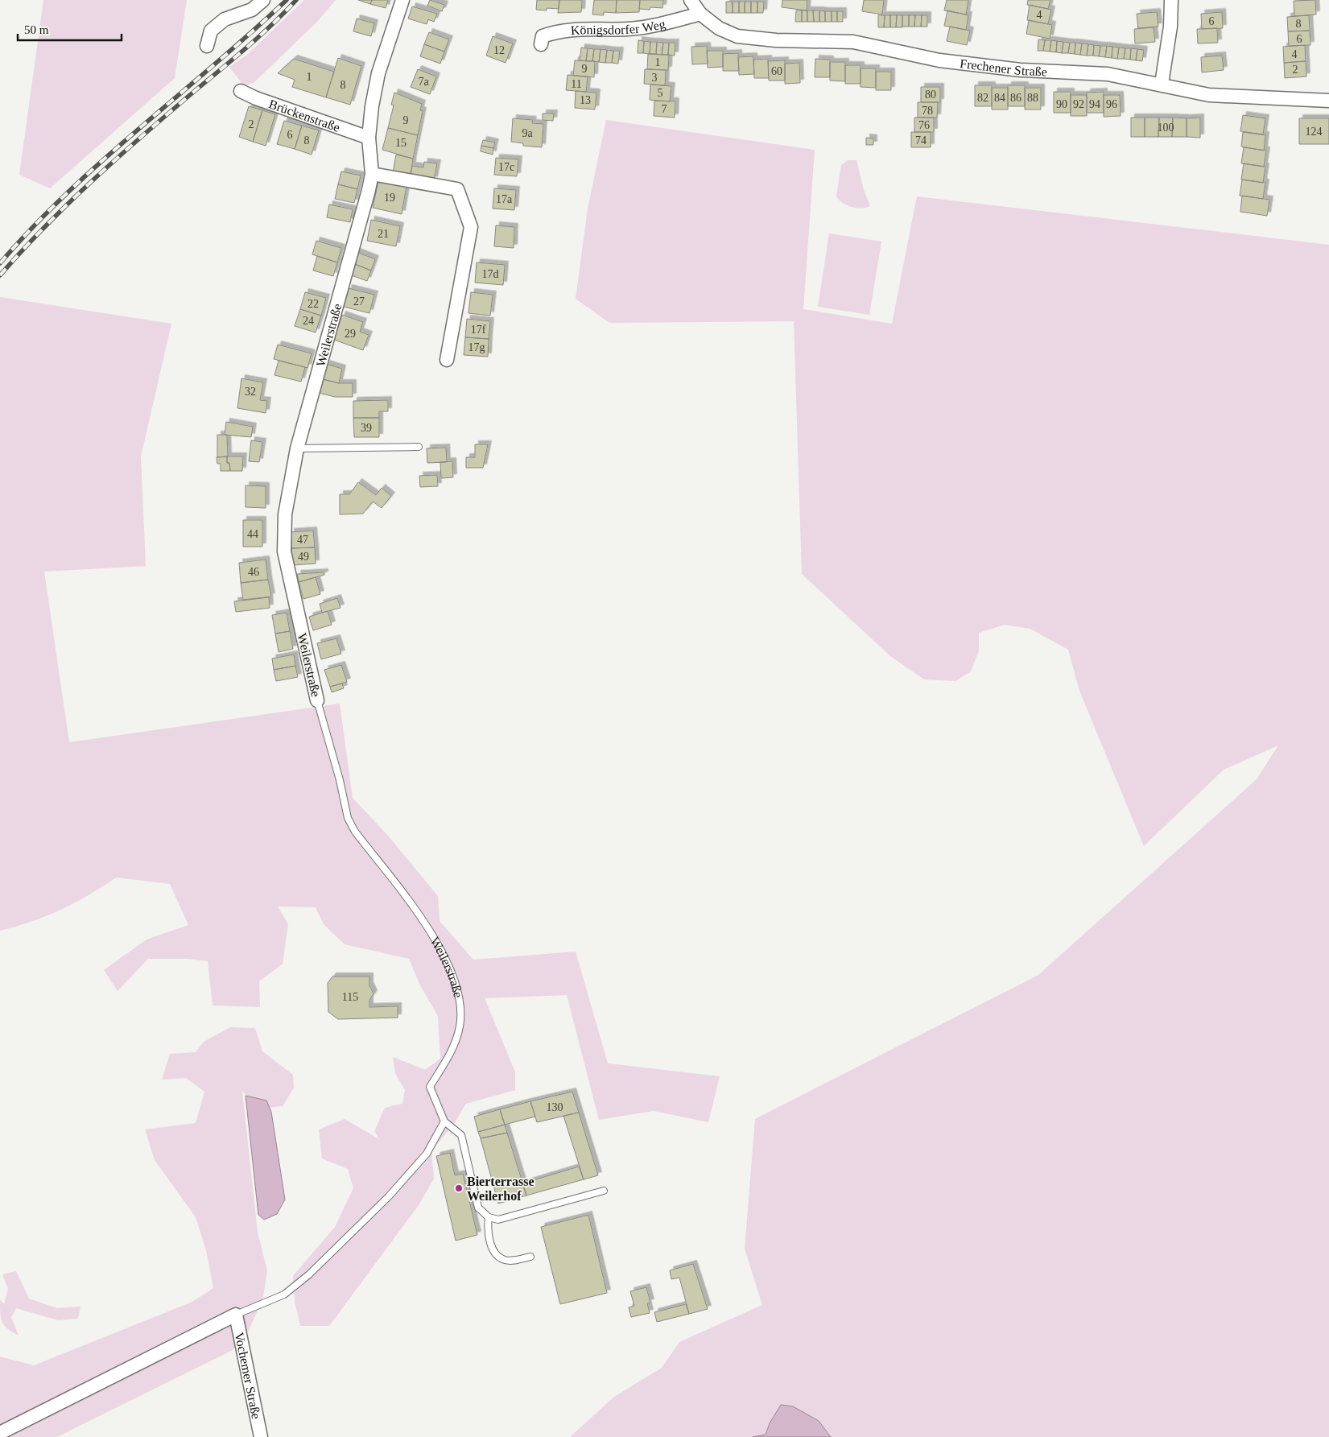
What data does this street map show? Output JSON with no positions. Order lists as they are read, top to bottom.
{
  "streets": {
    "street": [
      "Königsdorfer Weg",
      "Frechener Straße",
      "Brückenstraße",
      "Weilerstraße",
      "Vochemer Straße"
    ]
  },
  "crossings": [
    ["Königsdorfer Weg", "Frechener Straße"],
    ["Brückenstraße", "Weilerstraße"]
  ],
  "places": ["Bierterrasse Weilerhof"],
  "house_numbers": [
    "4",
    "6",
    "8",
    "6",
    "12",
    "4",
    "1",
    "9",
    "2",
    "60",
    "1",
    "3",
    "7a",
    "11",
    "8",
    "5",
    "80",
    "82",
    "84",
    "86",
    "88",
    "13",
    "90",
    "92",
    "94",
    "96",
    "7",
    "78",
    "9",
    "2",
    "76",
    "100",
    "124",
    "9a",
    "6",
    "8",
    "74",
    "15",
    "17c",
    "19",
    "17a",
    "21",
    "17d",
    "27",
    "22",
    "24",
    "17f",
    "29",
    "17g",
    "32",
    "39",
    "44",
    "47",
    "49",
    "46",
    "115",
    "130"
  ],
  "scale_bar": "50 m"
}
